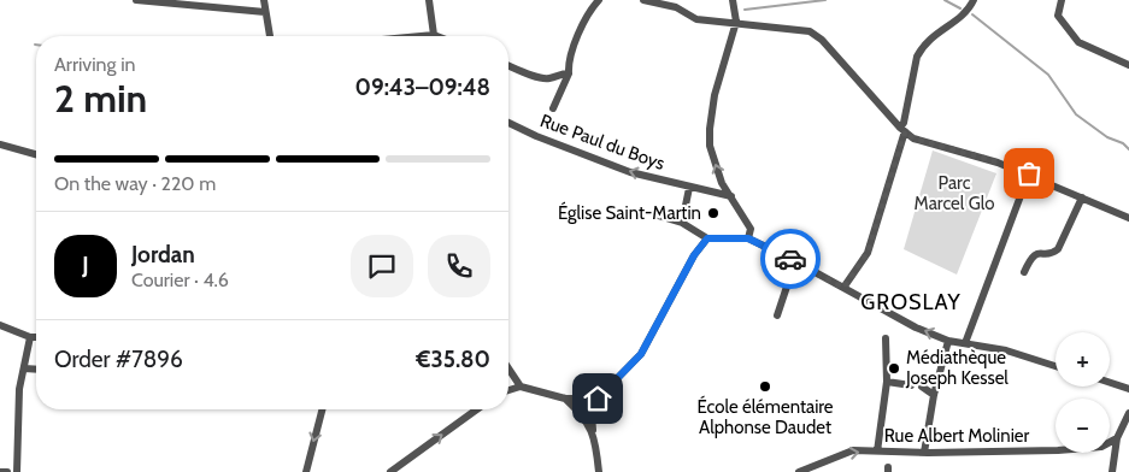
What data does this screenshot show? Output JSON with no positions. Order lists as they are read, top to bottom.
{
  "streets": {
    "street": ["Rue Paul du Boys", "Rue Albert Molinier"]
  },
  "one_way": ["Rue Paul du Boys"],
  "districts": ["GROSLAY"],
  "parks": ["Parc Marcel Glo"],
  "places": ["Église Saint-Martin", "Médiathèque Joseph Kessel", "École élémentaire Alphonse Daudet"],
  "page": {
    "heading": ["2 min", "Arriving in", "09:43–09:48"],
    "panel": [
      "Jordan",
      "Courier · 4.6",
      "Order #7896",
      "€35.80"
    ],
    "bar": "On the way · 220 m",
    "round": "J",
    "map_buttons": ["+", "−"]
  }
}
